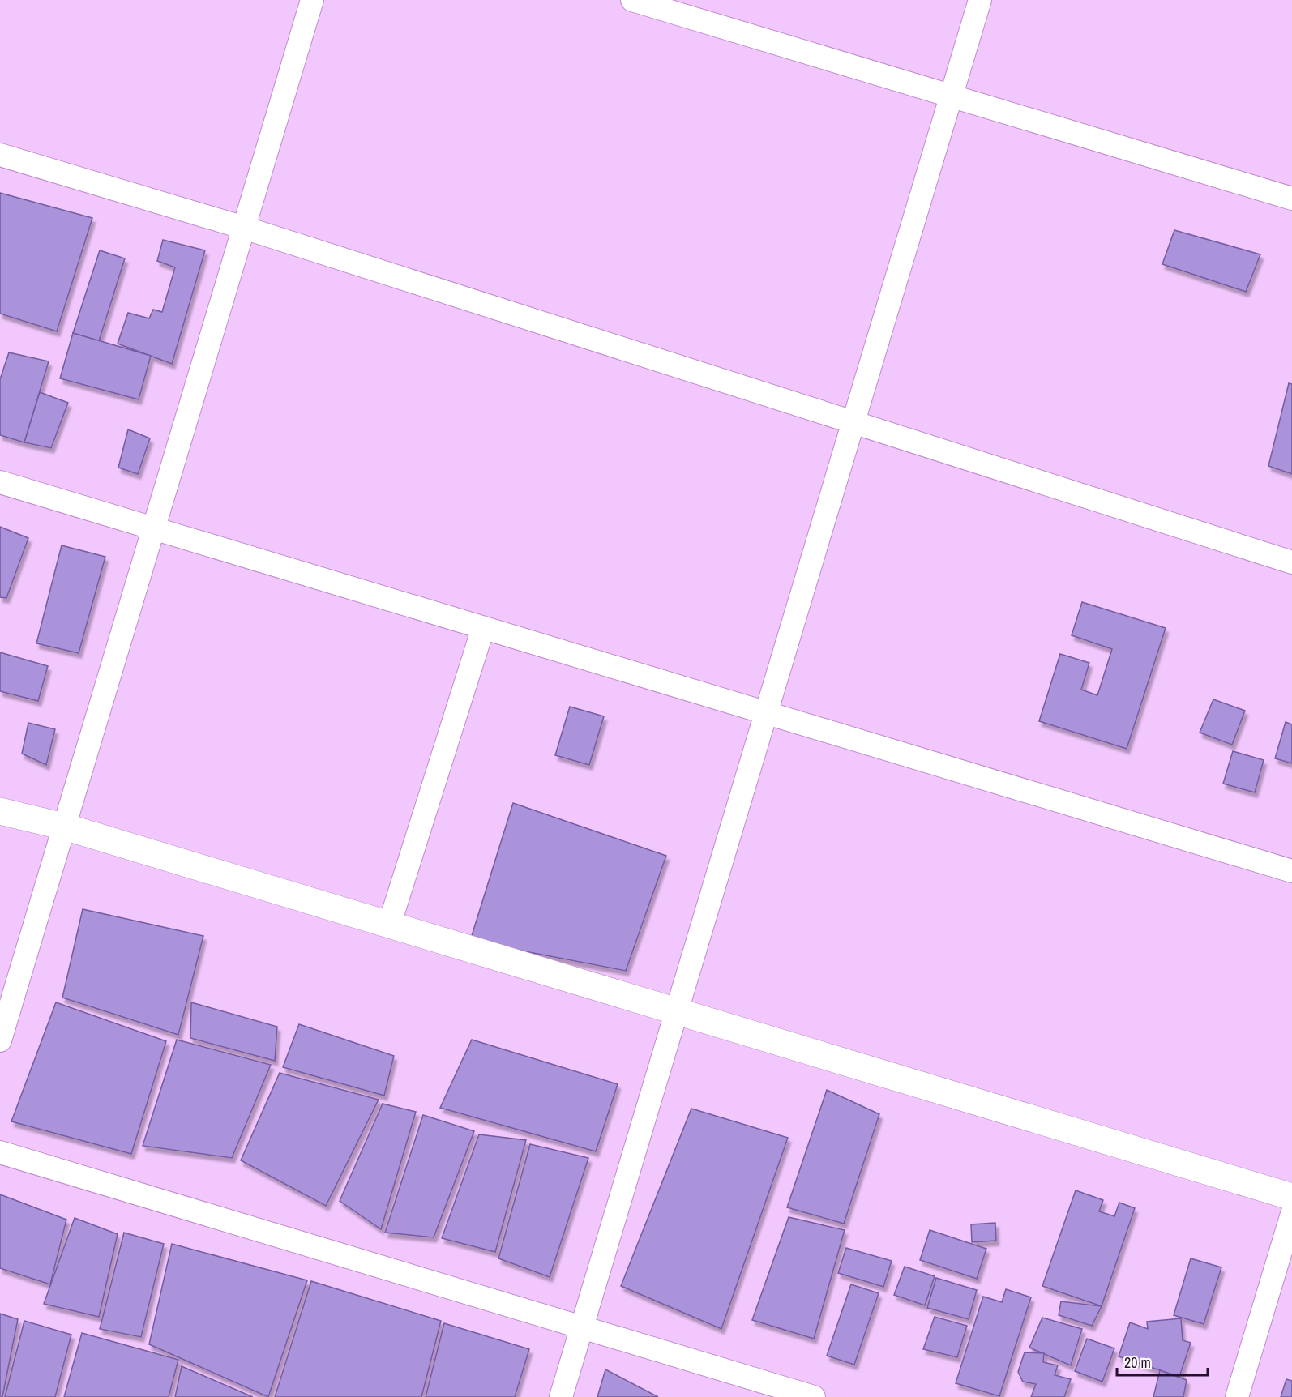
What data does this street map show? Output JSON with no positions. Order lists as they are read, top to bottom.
{
  "scale_bar": "20 m"
}
